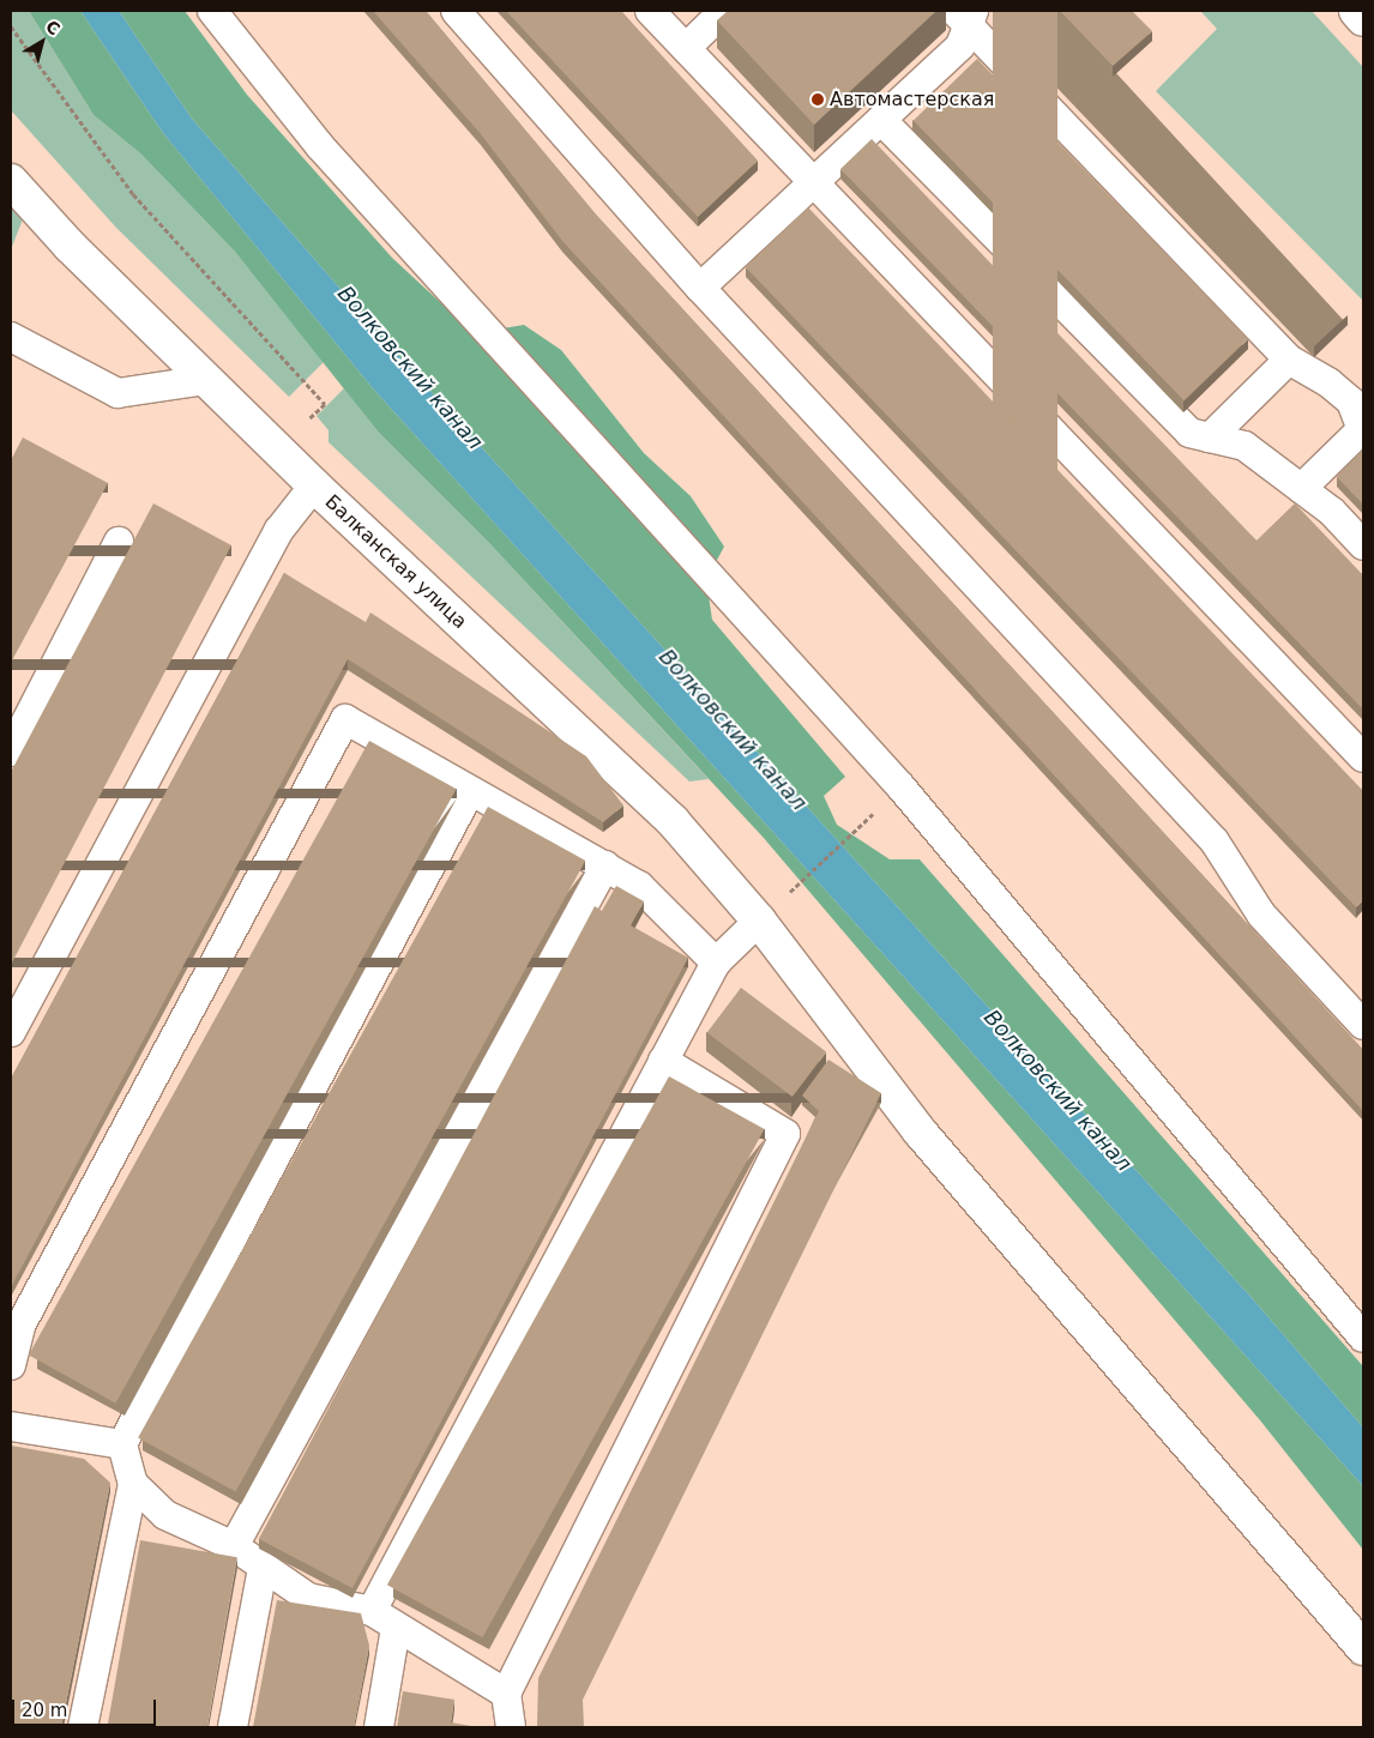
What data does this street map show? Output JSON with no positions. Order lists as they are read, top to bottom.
{
  "streets": {
    "street": ["Балканская улица"]
  },
  "water": ["Волковский канал"],
  "places": ["Автомастерская"],
  "scale_bar": "20 m",
  "north": "top right"
}
